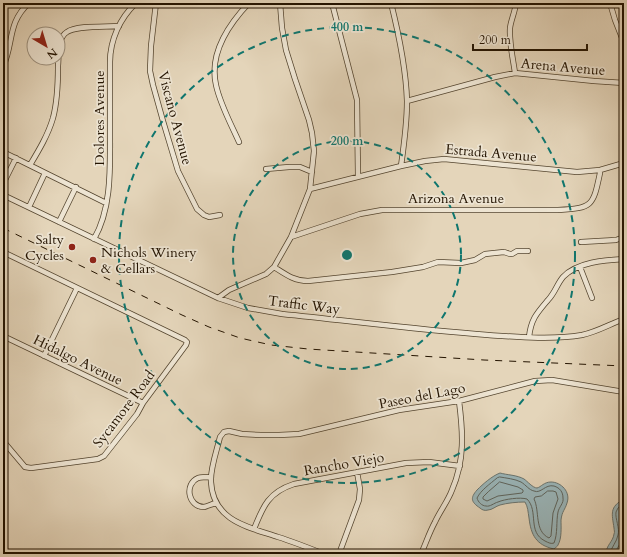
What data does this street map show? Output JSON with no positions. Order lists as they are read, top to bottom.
{
  "streets": {
    "street": [
      "Arena Avenue",
      "Dolores Avenue",
      "Viscano Avenue",
      "Estrada Avenue",
      "Arizona Avenue",
      "Traffic Way",
      "Hidalgo Avenue",
      "Paseo del Lago",
      "Sycamore Road",
      "Rancho Viejo"
    ]
  },
  "crossings": [
    ["Dolores Avenue", "Traffic Way"],
    ["Estrada Avenue", "Arizona Avenue"],
    ["Hidalgo Avenue", "Sycamore Road"]
  ],
  "places": ["Salty Cycles", "Nichols Winery & Cellars"],
  "scale_bar": "200 m",
  "north": "bottom right",
  "rings": ["400 m", "200 m"]
}
